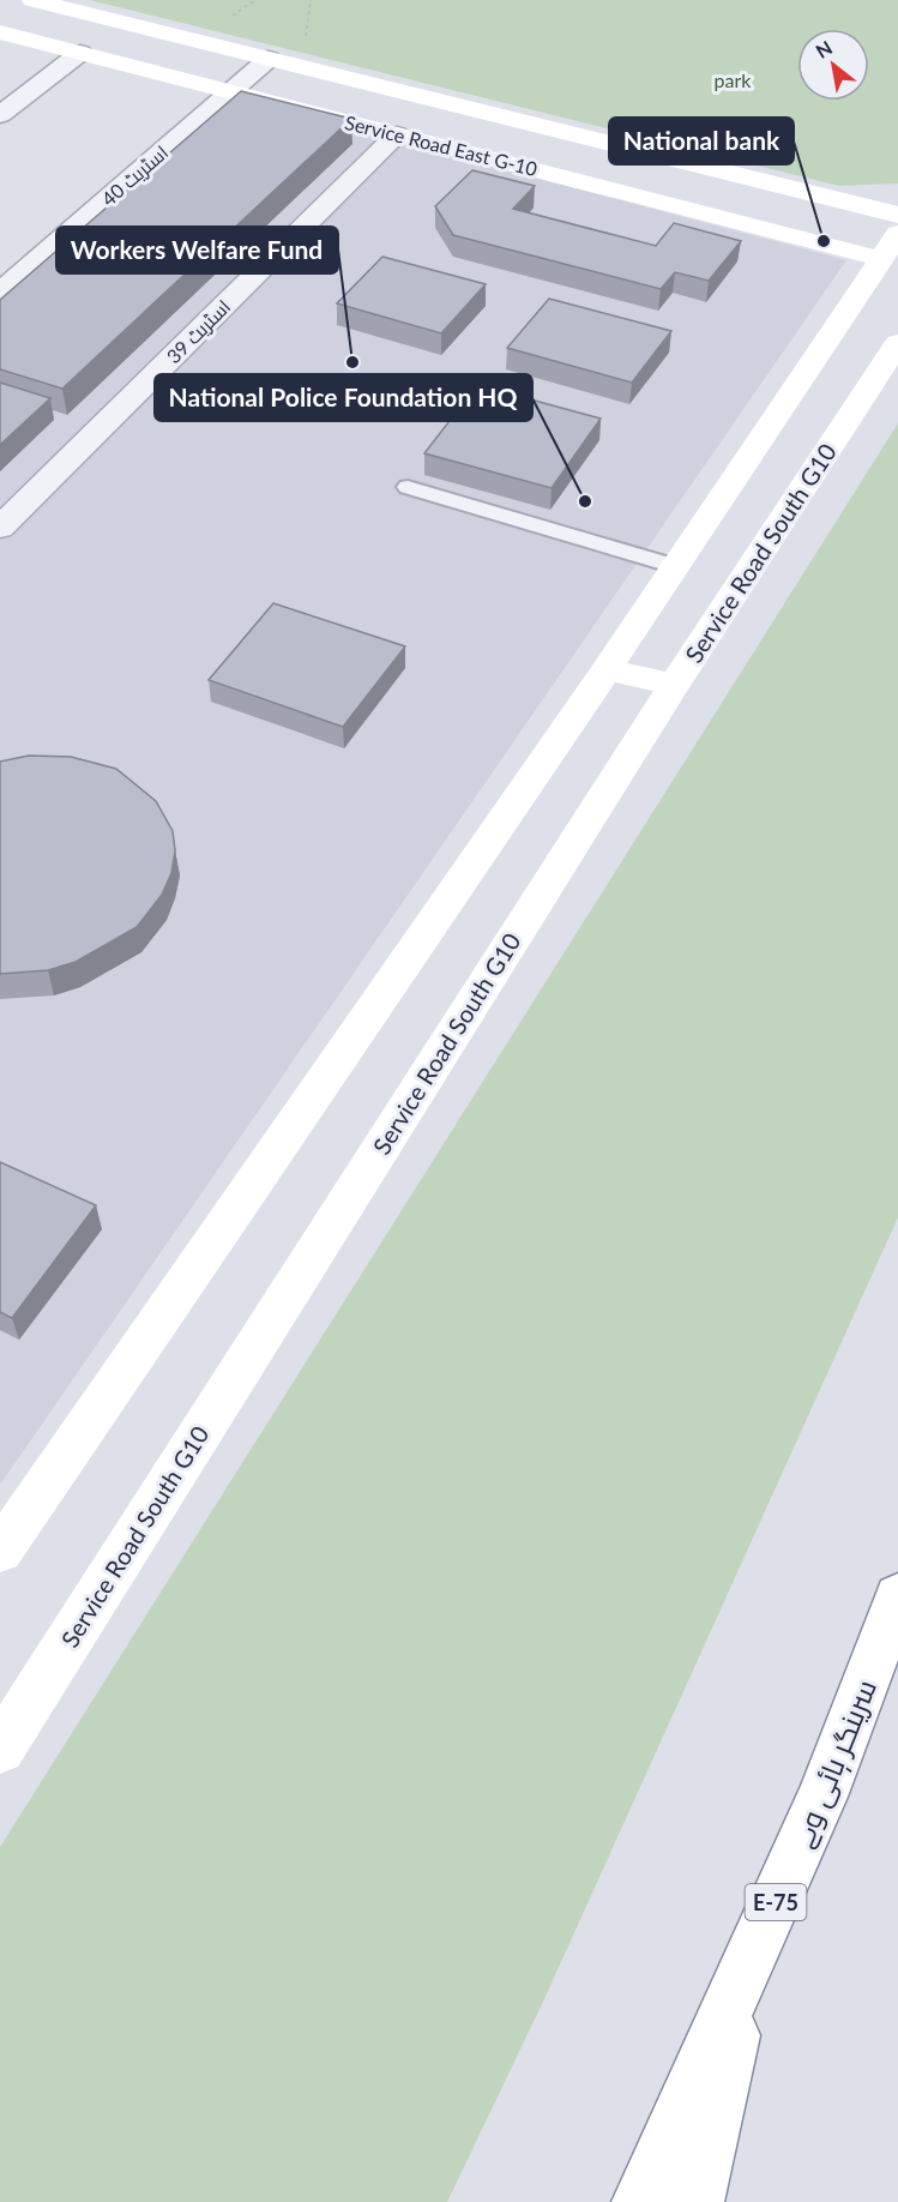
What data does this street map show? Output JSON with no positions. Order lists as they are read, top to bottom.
{
  "streets": {
    "main road": [
      "Service Road East G-10",
      "Service Road South G10",
      "سرینگر ہائی وے",
      "E-75"
    ],
    "street": ["اسٹریٹ 40", "اسٹریٹ 39"]
  },
  "crossings": [
    ["Service Road East G-10", "اسٹریٹ 40"],
    ["Service Road East G-10", "اسٹریٹ 39"]
  ],
  "parks": ["park"],
  "places": ["National bank", "Workers Welfare Fund", "National Police Foundation HQ"],
  "north": "top left"
}
